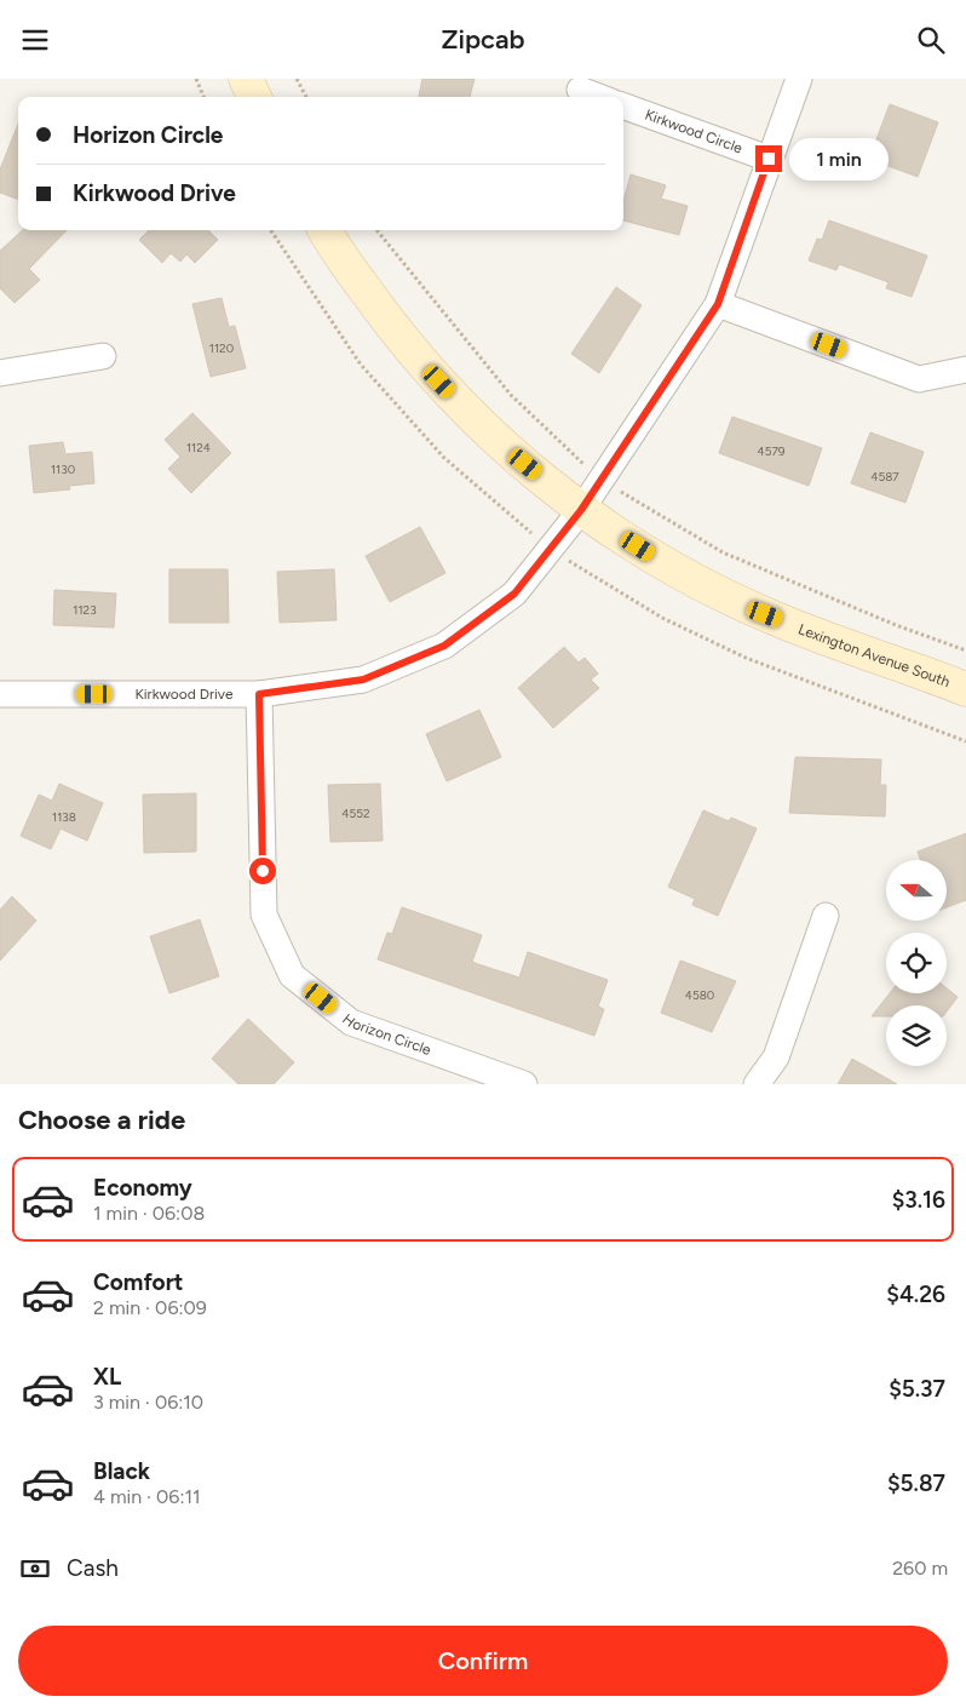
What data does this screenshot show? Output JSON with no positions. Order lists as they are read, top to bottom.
{
  "streets": {
    "street": [
      "Kirkwood Circle",
      "Lexington Avenue South",
      "Kirkwood Drive",
      "Horizon Circle"
    ]
  },
  "crossings": [
    ["Kirkwood Circle", "Kirkwood Drive"],
    ["Lexington Avenue South", "Kirkwood Drive"],
    ["Kirkwood Drive", "Horizon Circle"]
  ],
  "house_numbers": [
    "1120",
    "1124",
    "4579",
    "1130",
    "4587",
    "1123",
    "4552",
    "1138",
    "4580"
  ],
  "north": "left",
  "page": {
    "header": "Zipcab",
    "banner": ["Horizon Circle", "Kirkwood Drive"],
    "bubble": "1 min",
    "heading": "Choose a ride",
    "list": [
      {
        "name": "Economy",
        "note": "1 min · 06:08",
        "value": "$3.16"
      },
      {
        "name": "Comfort",
        "note": "2 min · 06:09",
        "value": "$4.26"
      },
      {
        "name": "XL",
        "note": "3 min · 06:10",
        "value": "$5.37"
      },
      {
        "name": "Black",
        "note": "4 min · 06:11",
        "value": "$5.87"
      }
    ],
    "pay": ["Cash", "260 m"],
    "buttons": "Confirm"
  }
}
